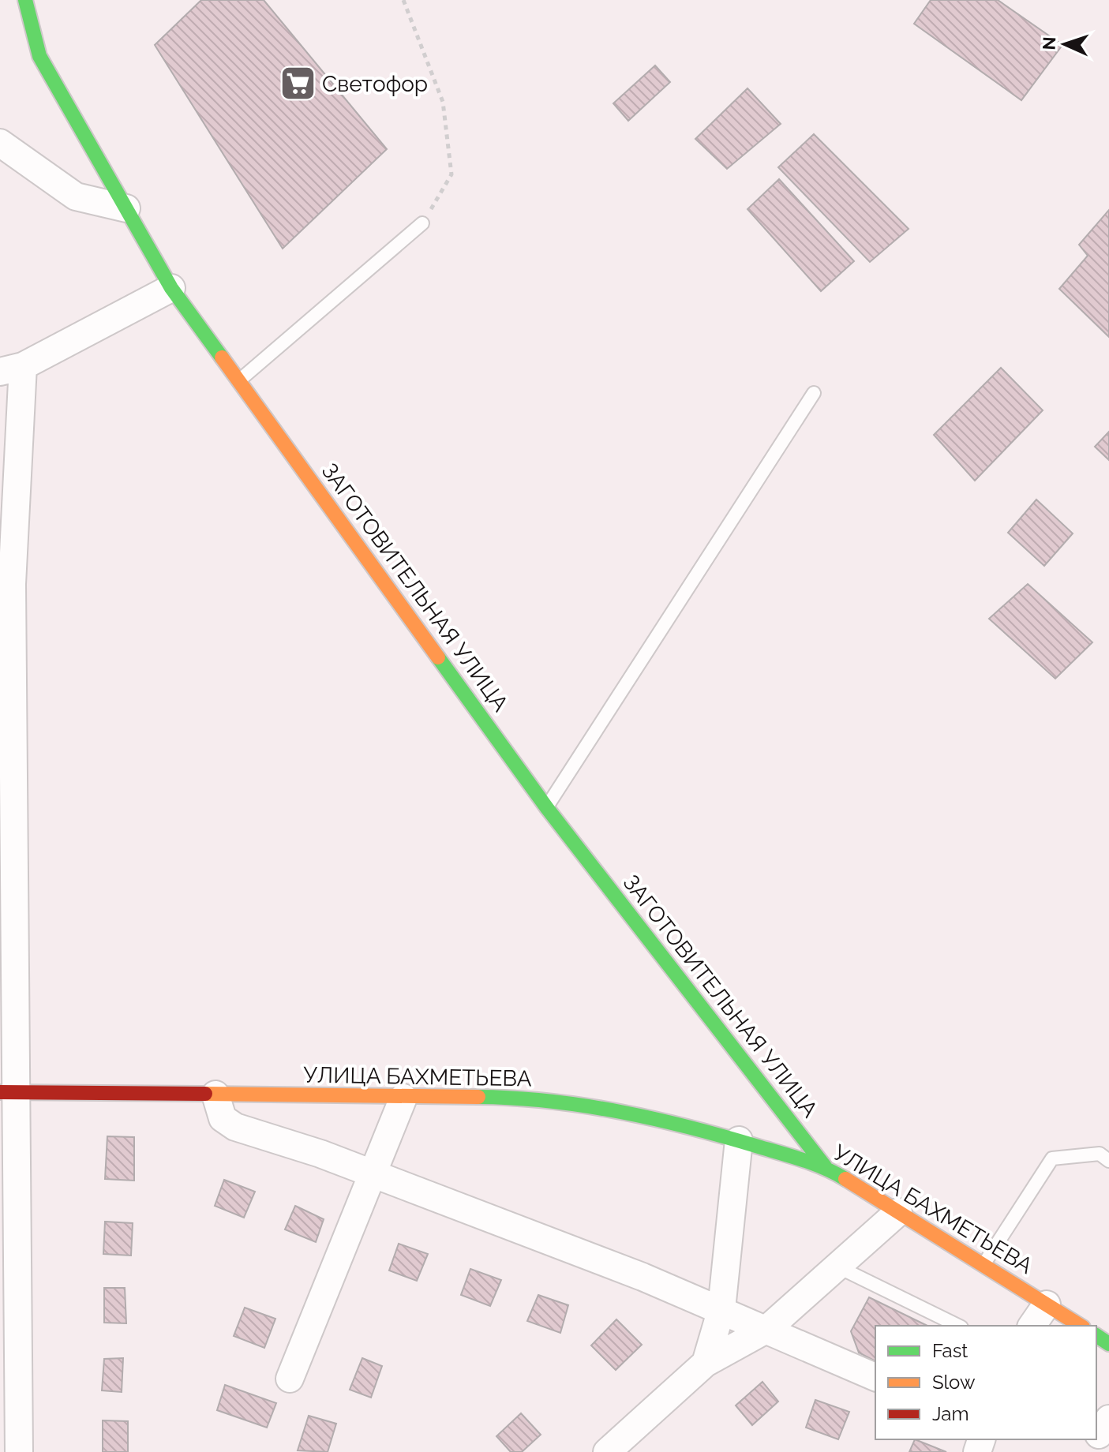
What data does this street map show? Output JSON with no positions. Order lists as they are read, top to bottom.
{
  "streets": {
    "main road": ["ЗАГОТОВИТЕЛЬНАЯ УЛИЦА", "УЛИЦА БАХМЕТЬЕВА"]
  },
  "crossings": [
    ["ЗАГОТОВИТЕЛЬНАЯ УЛИЦА", "УЛИЦА БАХМЕТЬЕВА"]
  ],
  "places": {
    "supermarket": ["Светофор"]
  },
  "legend": ["Fast", "Slow", "Jam"],
  "north": "left"
}
